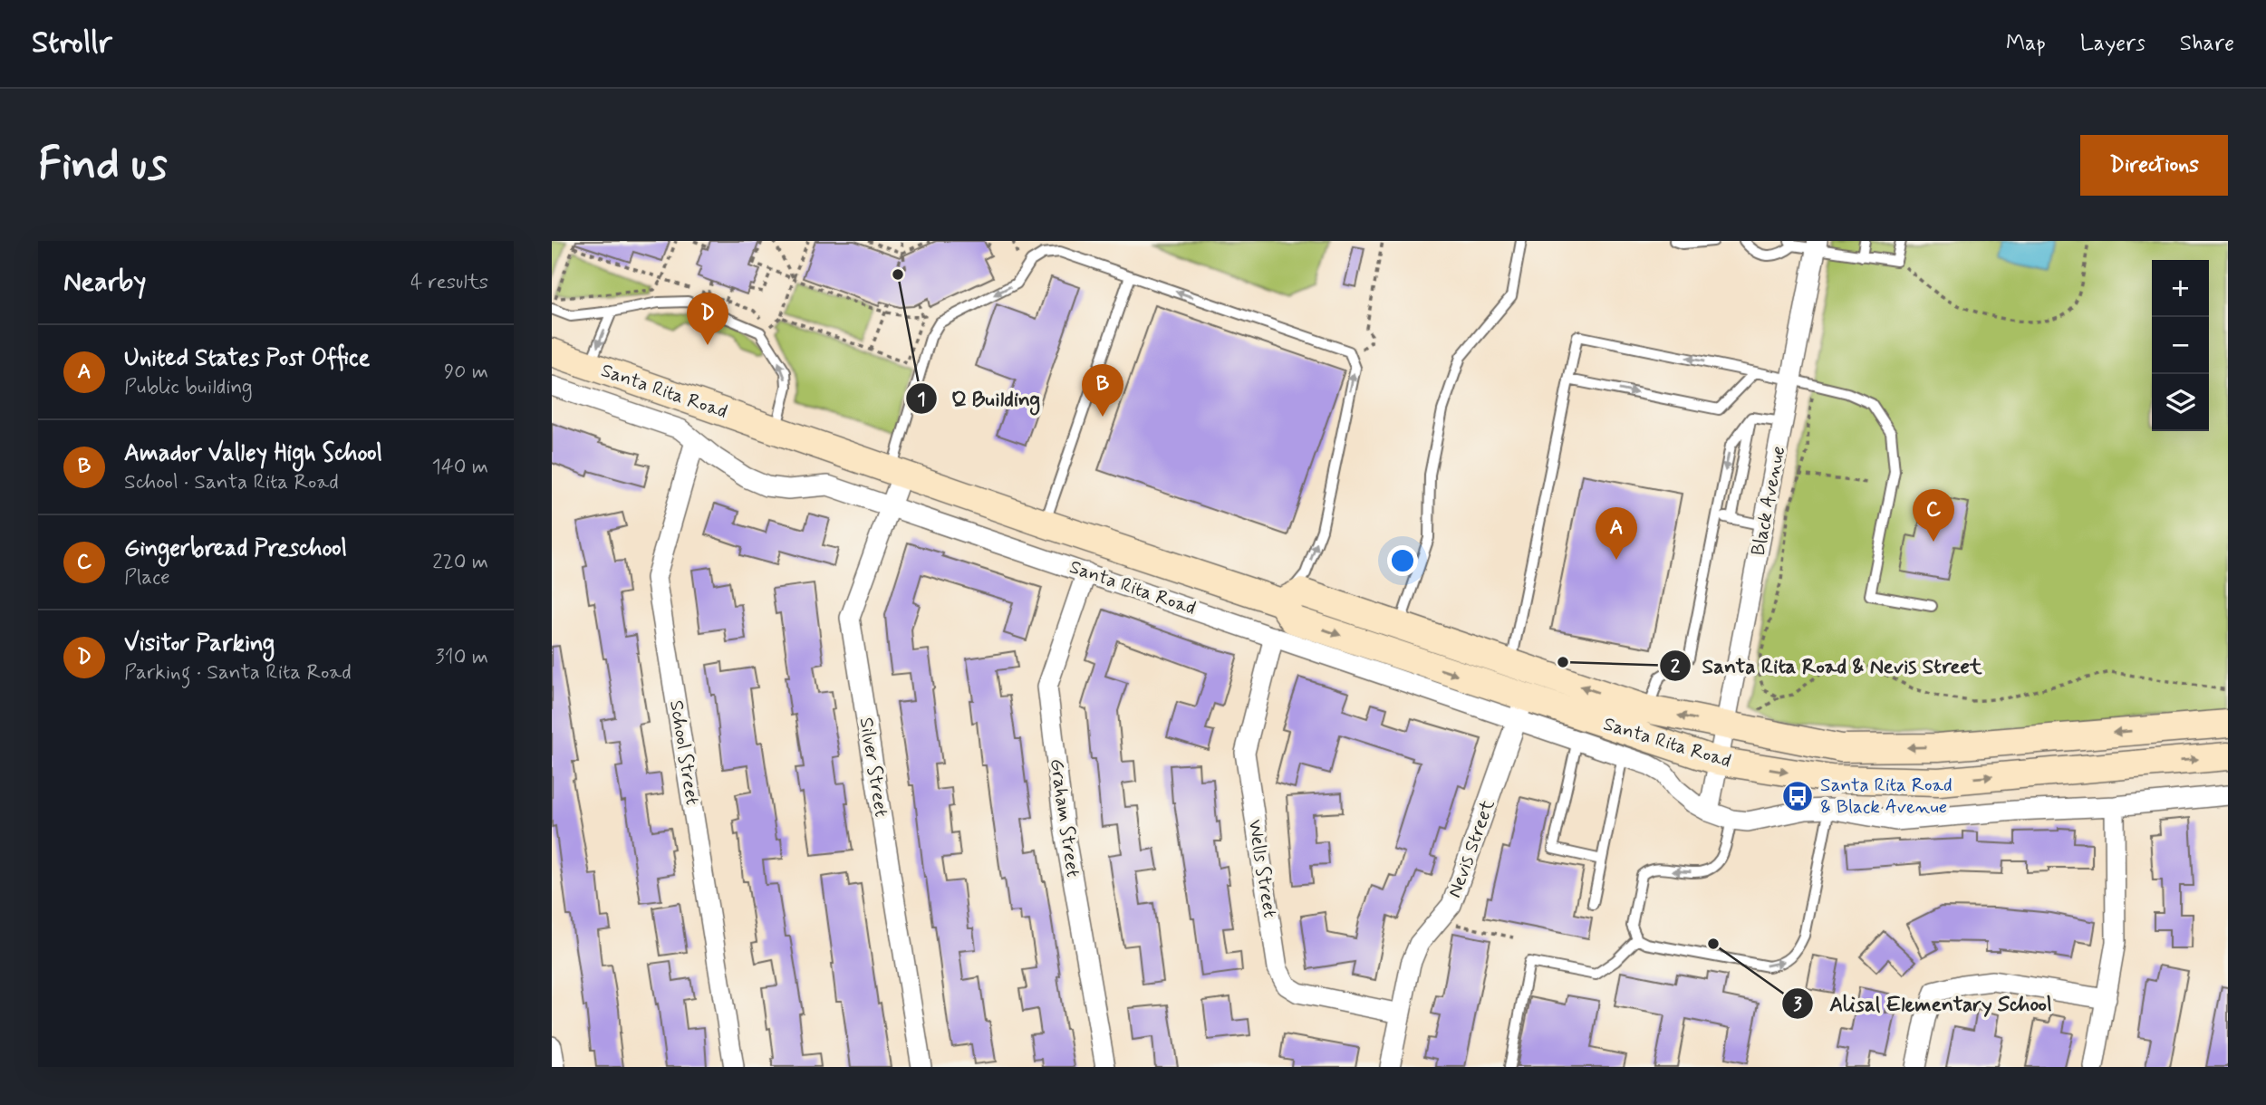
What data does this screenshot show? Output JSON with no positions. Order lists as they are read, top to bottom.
{
  "streets": {
    "main road": ["Santa Rita Road"],
    "street": [
      "Black Avenue",
      "School Street",
      "Silver Street",
      "Graham Street",
      "Nevis Street",
      "Wells Street"
    ]
  },
  "crossings": [
    ["Santa Rita Road", "Black Avenue"],
    ["Santa Rita Road", "School Street"],
    ["Santa Rita Road", "Silver Street"],
    ["Santa Rita Road", "Graham Street"],
    ["Santa Rita Road", "Nevis Street"],
    ["Santa Rita Road", "Wells Street"],
    ["Nevis Street", "Wells Street"]
  ],
  "places": {
    "other": ["Q Building", "Santa Rita Road & Nevis Street", "Alisal Elementary School"],
    "bus stop": ["Santa Rita Road & Black Avenue"]
  },
  "page": {
    "header": "Strollr",
    "nav": ["Map", "Layers", "Share"],
    "buttons": "Directions",
    "title": "Find us",
    "heading": ["Nearby", "4 results"],
    "map_buttons": ["+", "−"],
    "pins": [
      "D",
      "B",
      "C",
      "A"
    ],
    "list": [
      {
        "mark": "A",
        "name": "United States Post Office",
        "note": "Public building",
        "value": "90 m"
      },
      {
        "mark": "B",
        "name": "Amador Valley High School",
        "note": "School · Santa Rita Road",
        "value": "140 m"
      },
      {
        "mark": "C",
        "name": "Gingerbread Preschool",
        "note": "Place",
        "value": "220 m"
      },
      {
        "mark": "D",
        "name": "Visitor Parking",
        "note": "Parking · Santa Rita Road",
        "value": "310 m"
      }
    ]
  }
}
